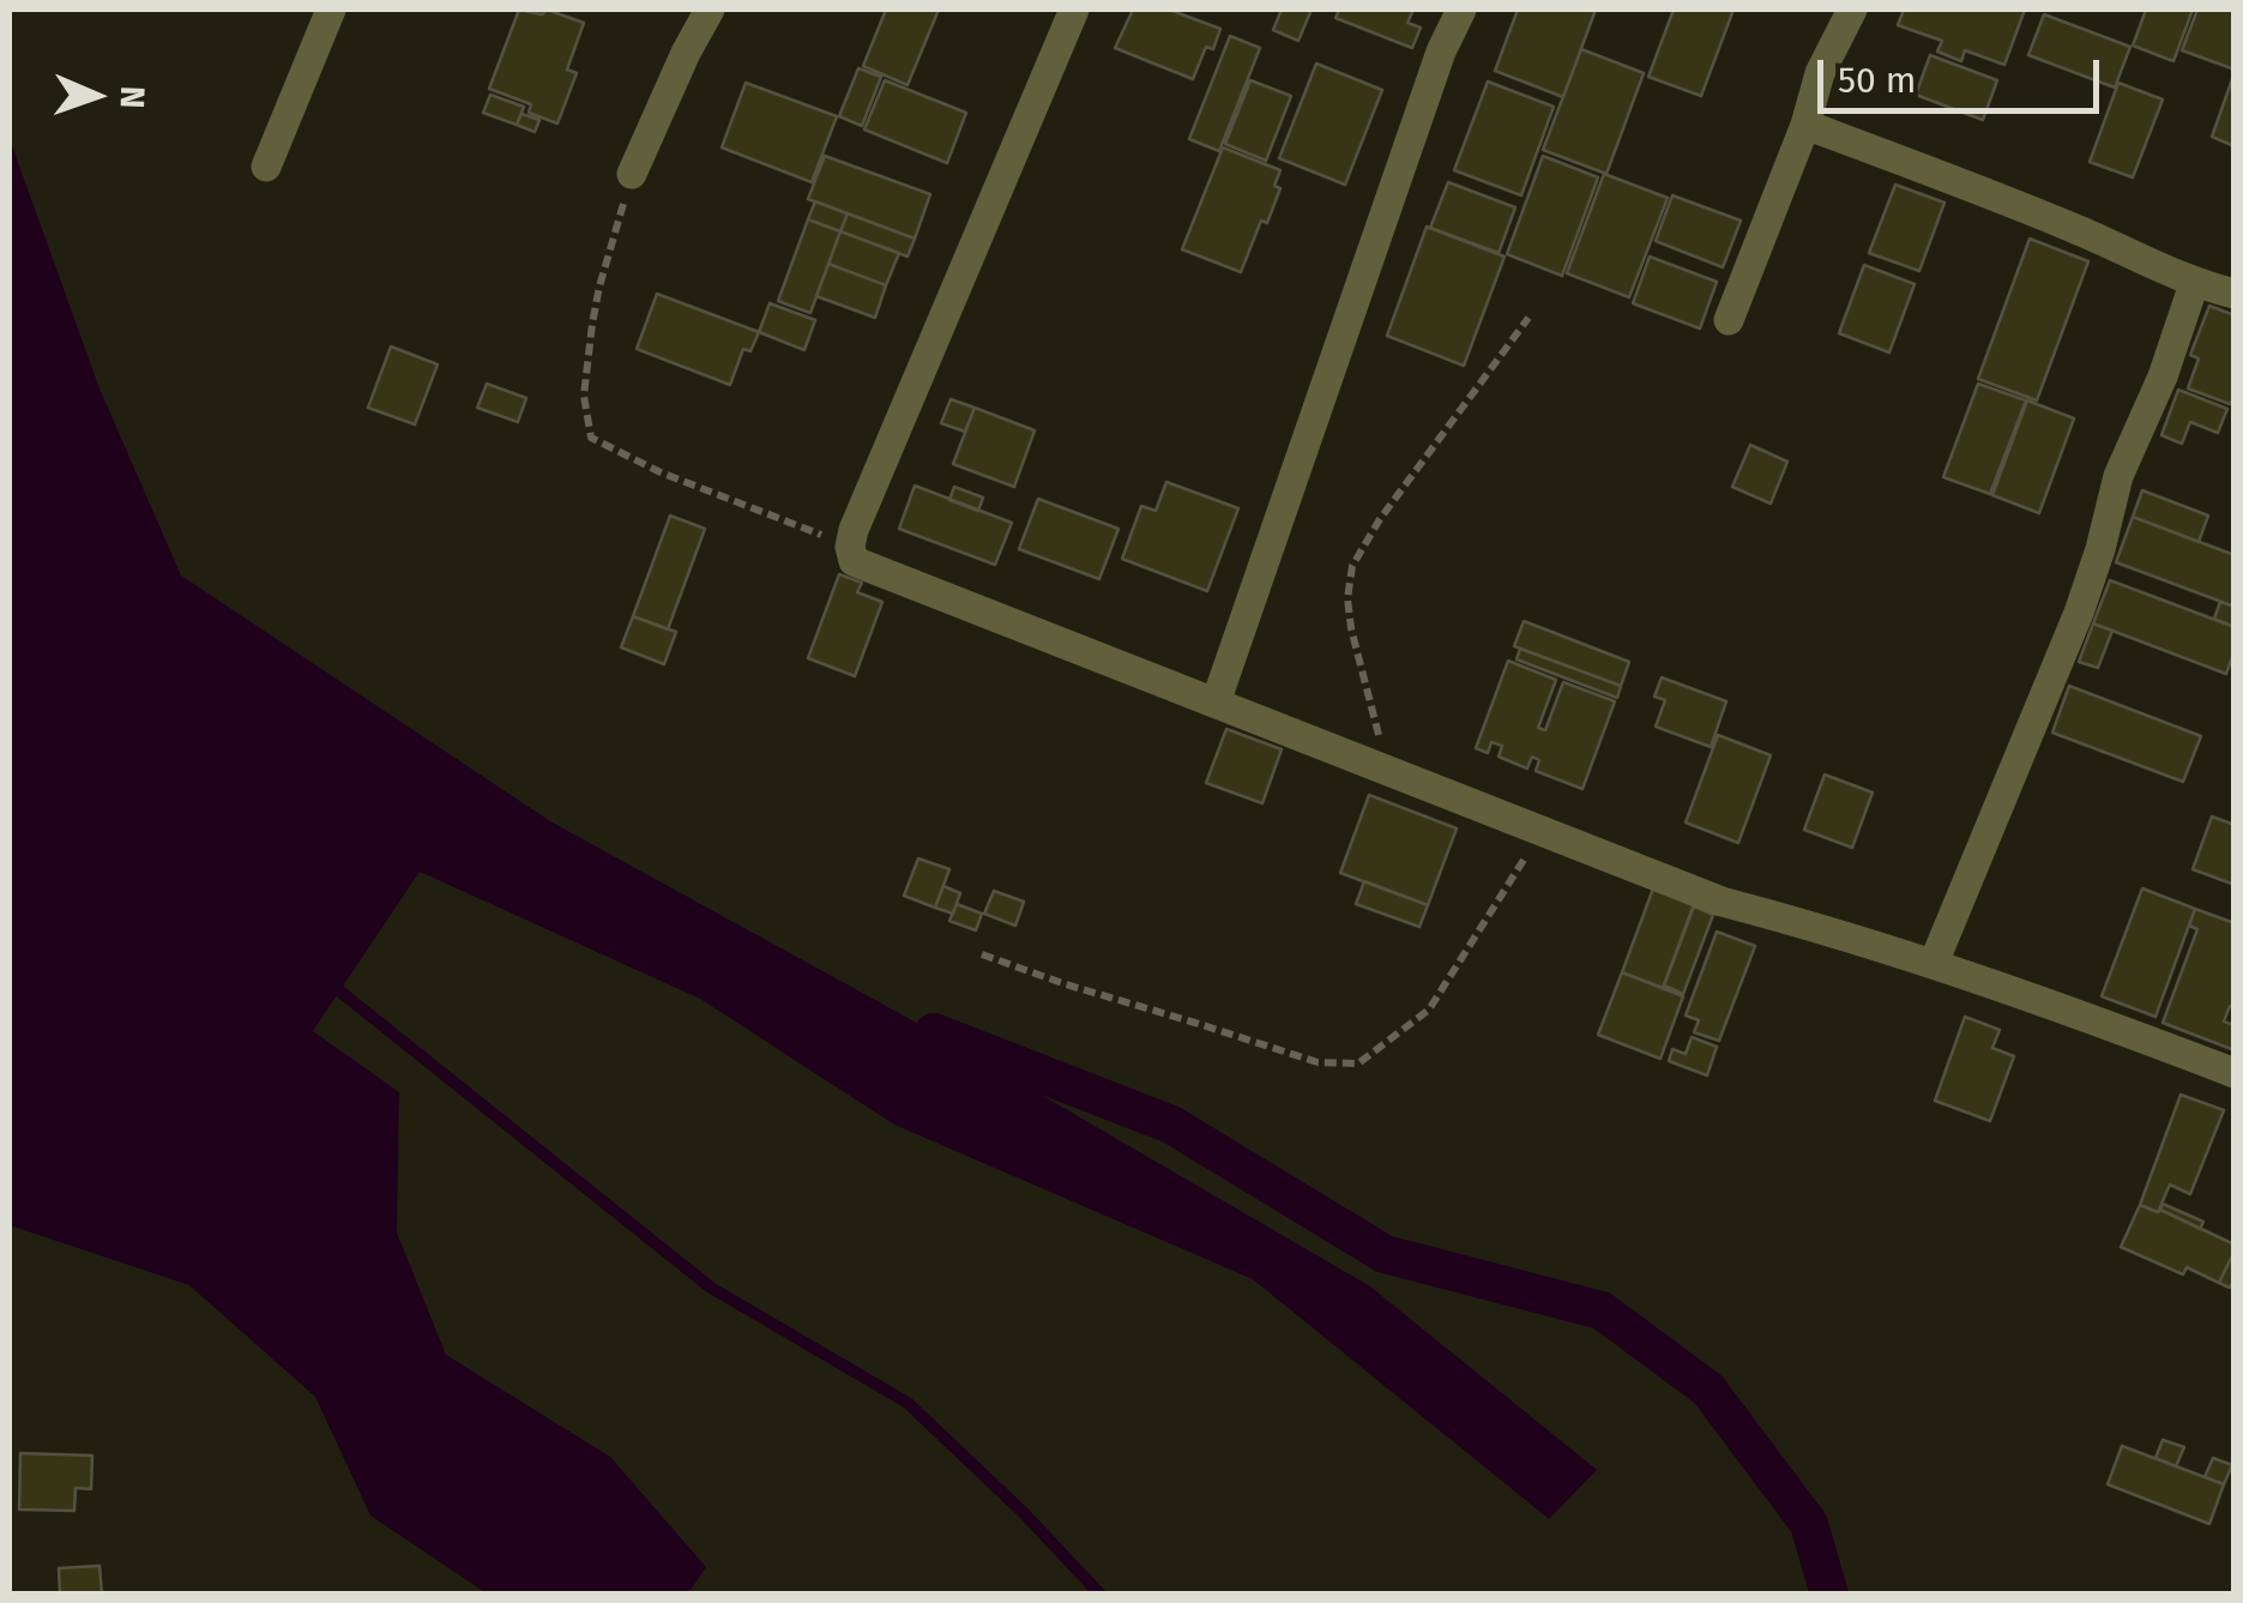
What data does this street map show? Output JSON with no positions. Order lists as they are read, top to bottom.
{
  "scale_bar": "50 m",
  "north": "right"
}
